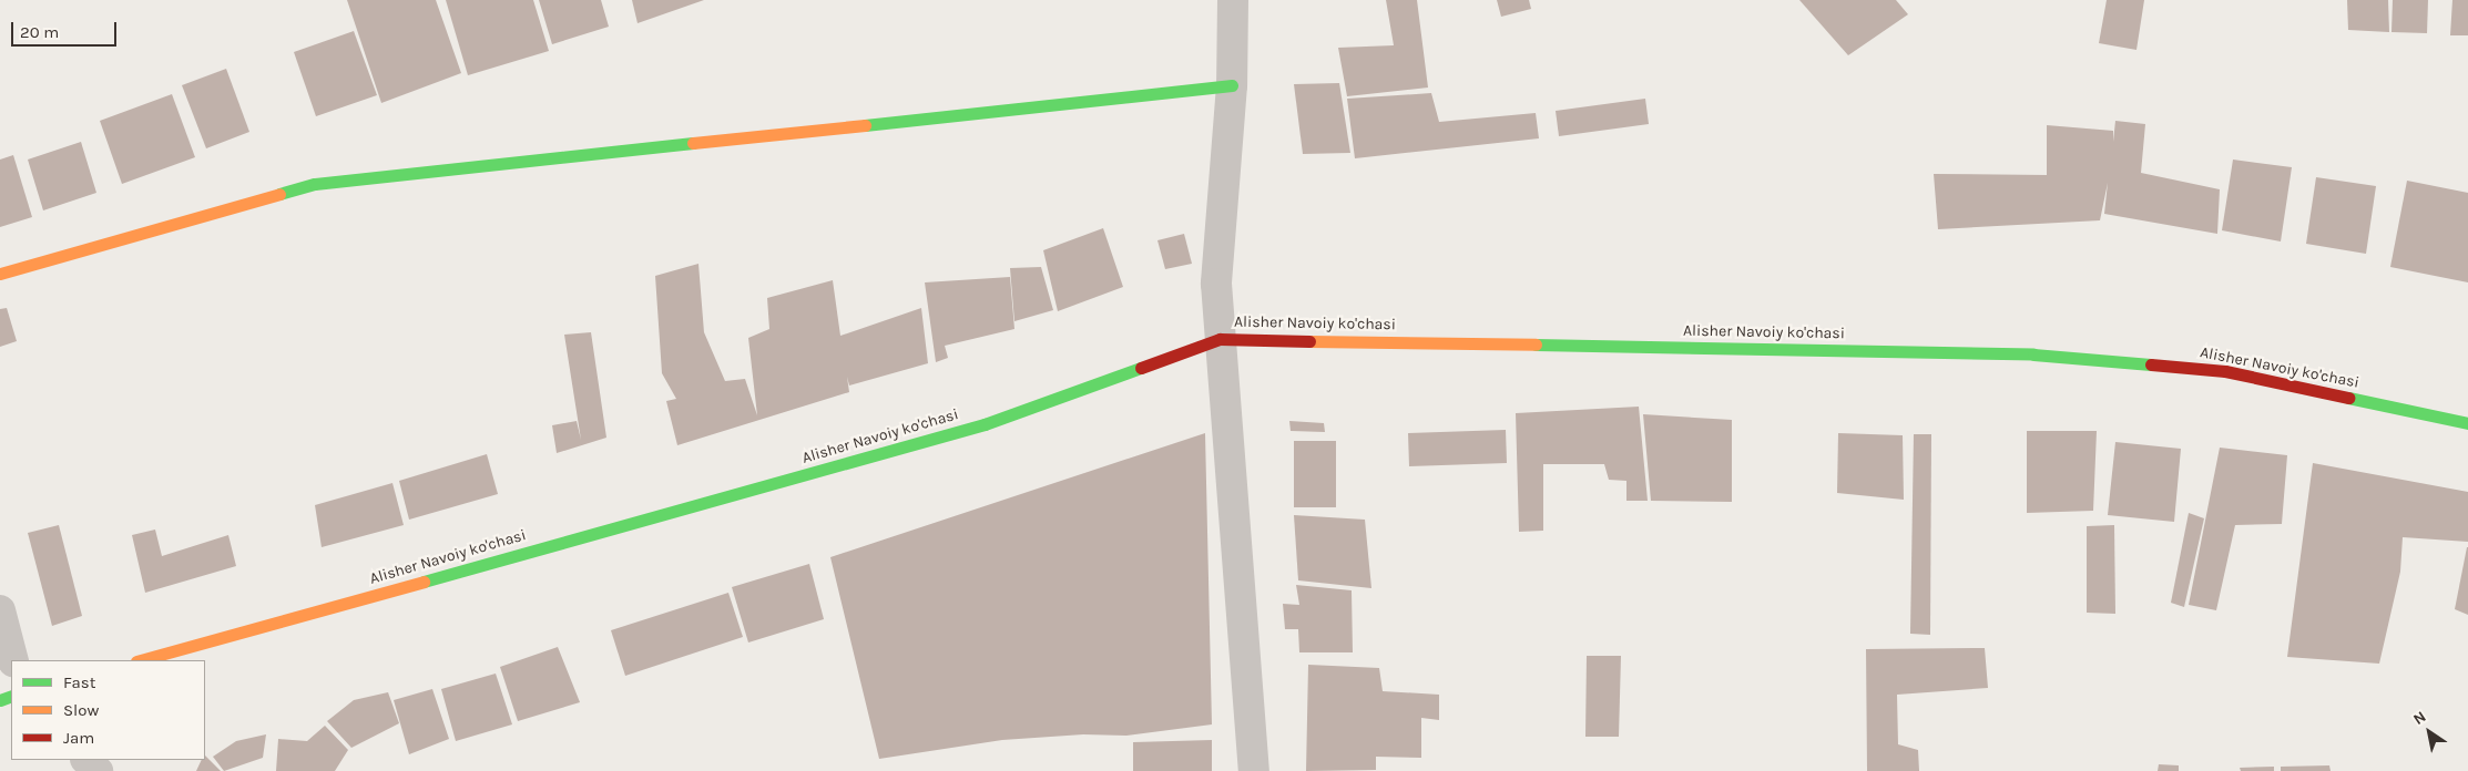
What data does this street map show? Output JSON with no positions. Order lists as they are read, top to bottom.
{
  "streets": {
    "street": ["Alisher Navoiy ko'chasi"]
  },
  "legend": ["Fast", "Slow", "Jam"],
  "scale_bar": "20 m",
  "north": "top left"
}
